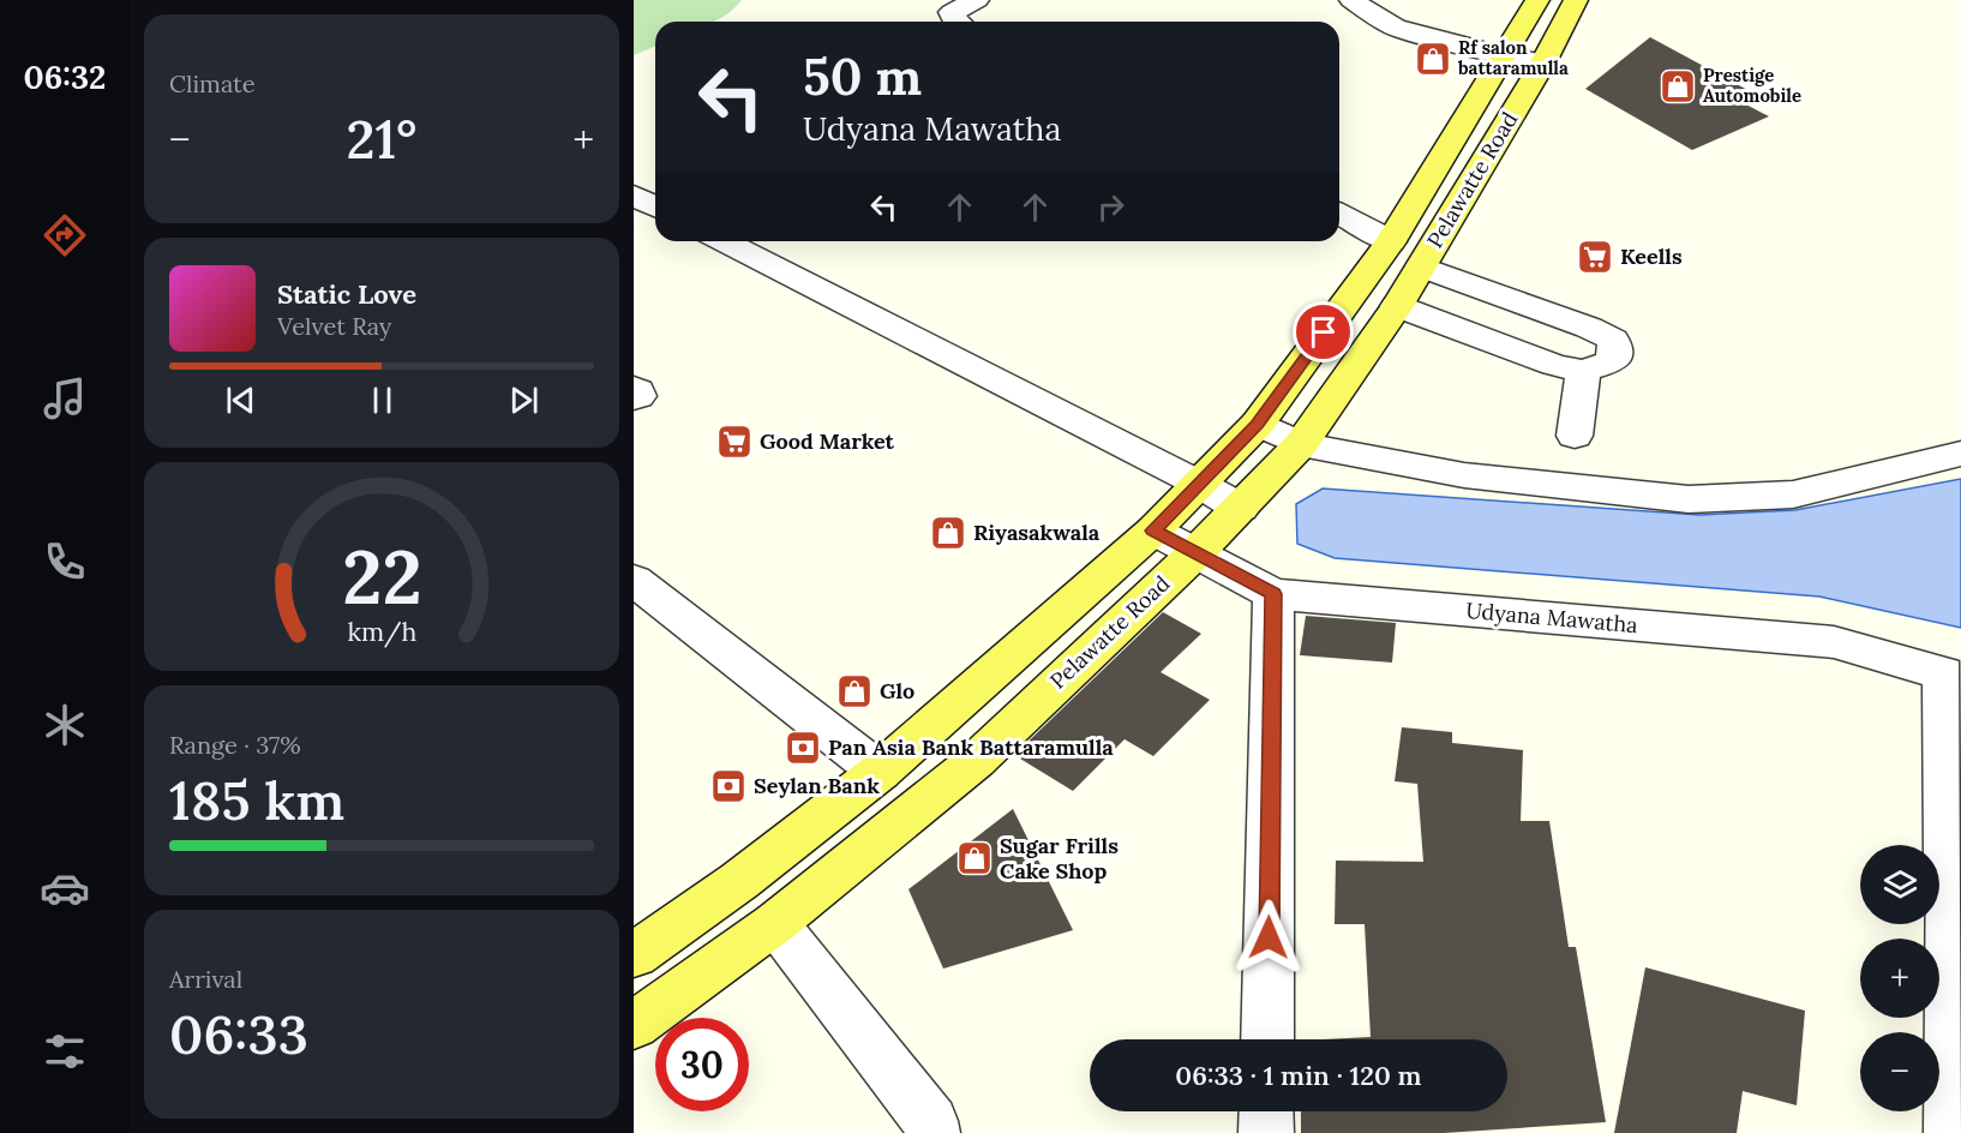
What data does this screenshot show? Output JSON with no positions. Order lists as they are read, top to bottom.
{
  "streets": {
    "main road": ["Pelawatte Road"],
    "street": ["Udyana Mawatha"]
  },
  "crossings": [
    ["Pelawatte Road", "Udyana Mawatha"]
  ],
  "places": {
    "shop": [
      "Rf salon battaramulla",
      "Prestige Automobile",
      "Riyasakwala",
      "Glo",
      "Sugar Frills Cake Shop"
    ],
    "supermarket": ["Keells", "Good Market"],
    "bank": ["Pan Asia Bank Battaramulla", "Seylan Bank"]
  },
  "page": {
    "tabs": "06:32",
    "tile": [
      "Climate",
      ["Range · 37%", "185 km"],
      ["Arrival", "06:33"]
    ],
    "turn": ["50 m", "Udyana Mawatha"],
    "heat": ["−", "21°", "+"],
    "song": ["Static Love", "Velvet Ray"],
    "map_buttons": ["+", "−"],
    "limit": "30",
    "trip": "06:33 · 1 min · 120 m",
    "gauge": ["22", "km/h"]
  }
}
